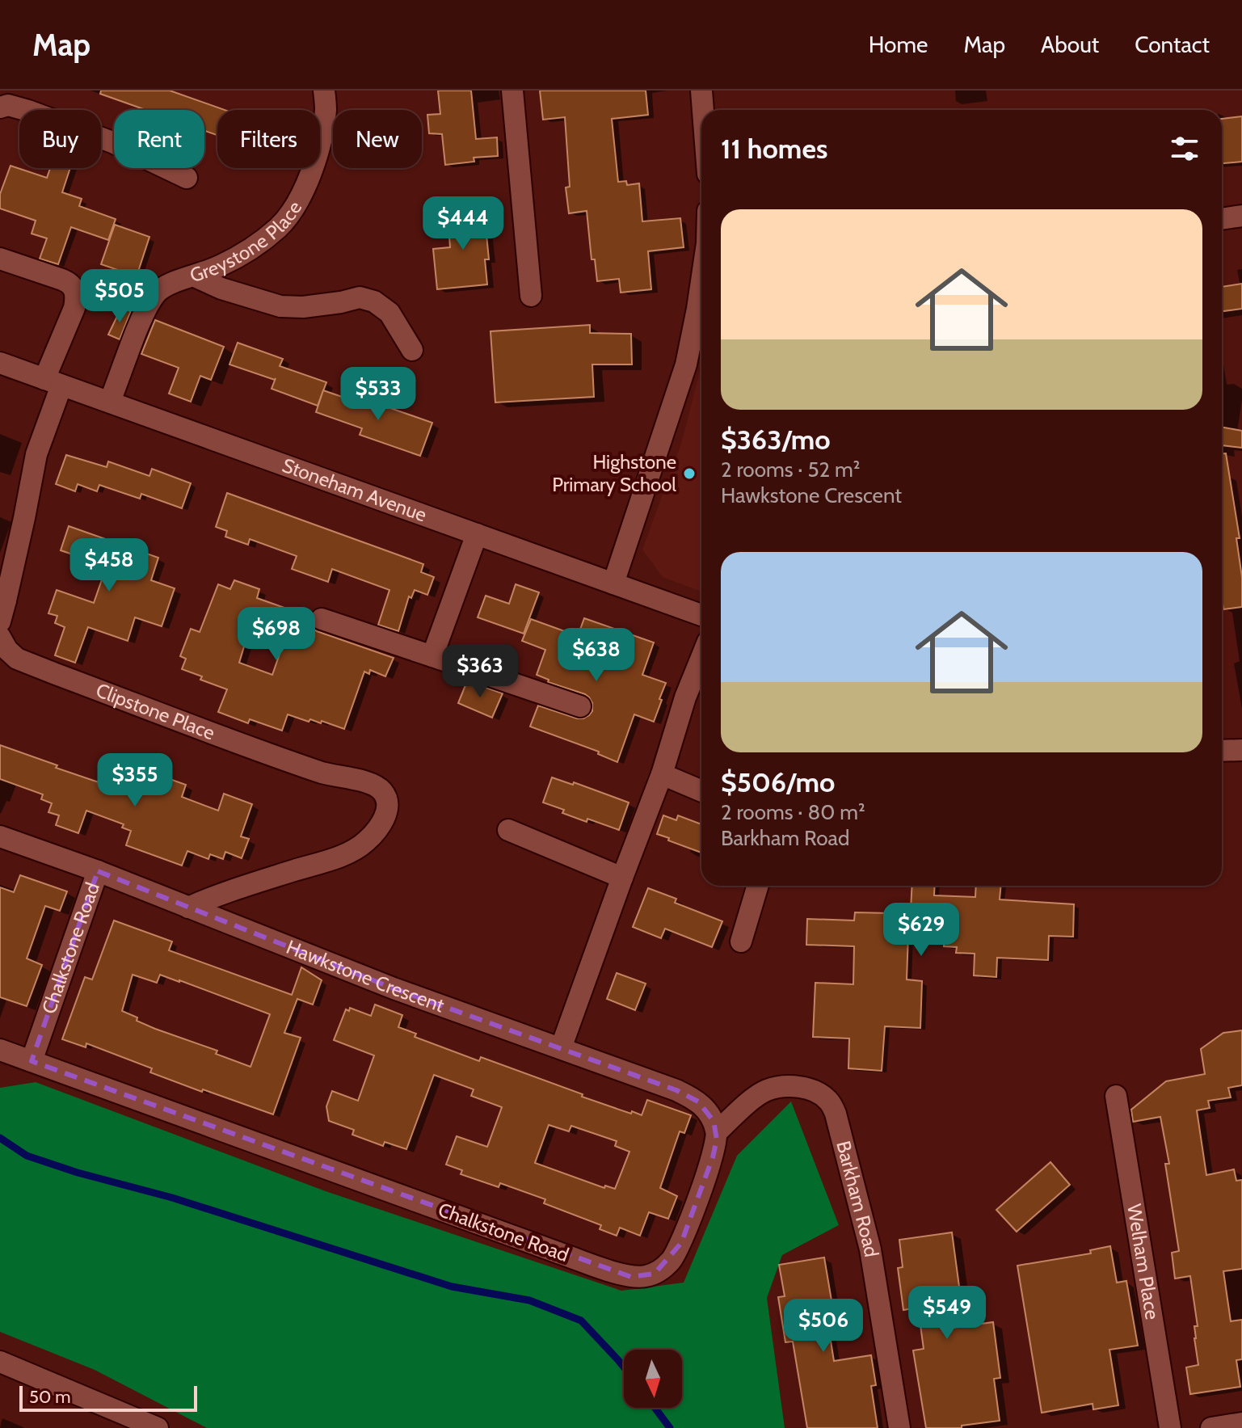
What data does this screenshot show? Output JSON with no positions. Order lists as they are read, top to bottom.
{
  "streets": {
    "street": [
      "Greystone Place",
      "Stoneham Avenue",
      "Clipstone Place",
      "Chalkstone Road",
      "Hawkstone Crescent",
      "Barkham Road",
      "Welham Place"
    ]
  },
  "crossings": [
    ["Greystone Place", "Stoneham Avenue"],
    ["Clipstone Place", "Hawkstone Crescent"],
    ["Chalkstone Road", "Hawkstone Crescent"],
    ["Chalkstone Road", "Barkham Road"]
  ],
  "places": ["Highstone Primary School"],
  "scale_bar": "50 m",
  "north": "bottom",
  "page": {
    "header": "Map",
    "nav": [
      "Home",
      "Map",
      "About",
      "Contact"
    ],
    "chip": [
      "Buy",
      "Rent",
      "Filters",
      "New"
    ],
    "heading": "11 homes",
    "list": [
      {
        "name": "$363/mo",
        "note": "2 rooms · 52 m² · Hawkstone Crescent"
      },
      {
        "name": "$506/mo",
        "note": "2 rooms · 80 m² · Barkham Road"
      }
    ],
    "price": [
      "$444",
      "$505",
      "$533",
      "$458",
      "$698",
      "$638",
      "$363",
      "$355",
      "$629",
      "$549",
      "$506"
    ],
    "scale": "50 m"
  }
}
